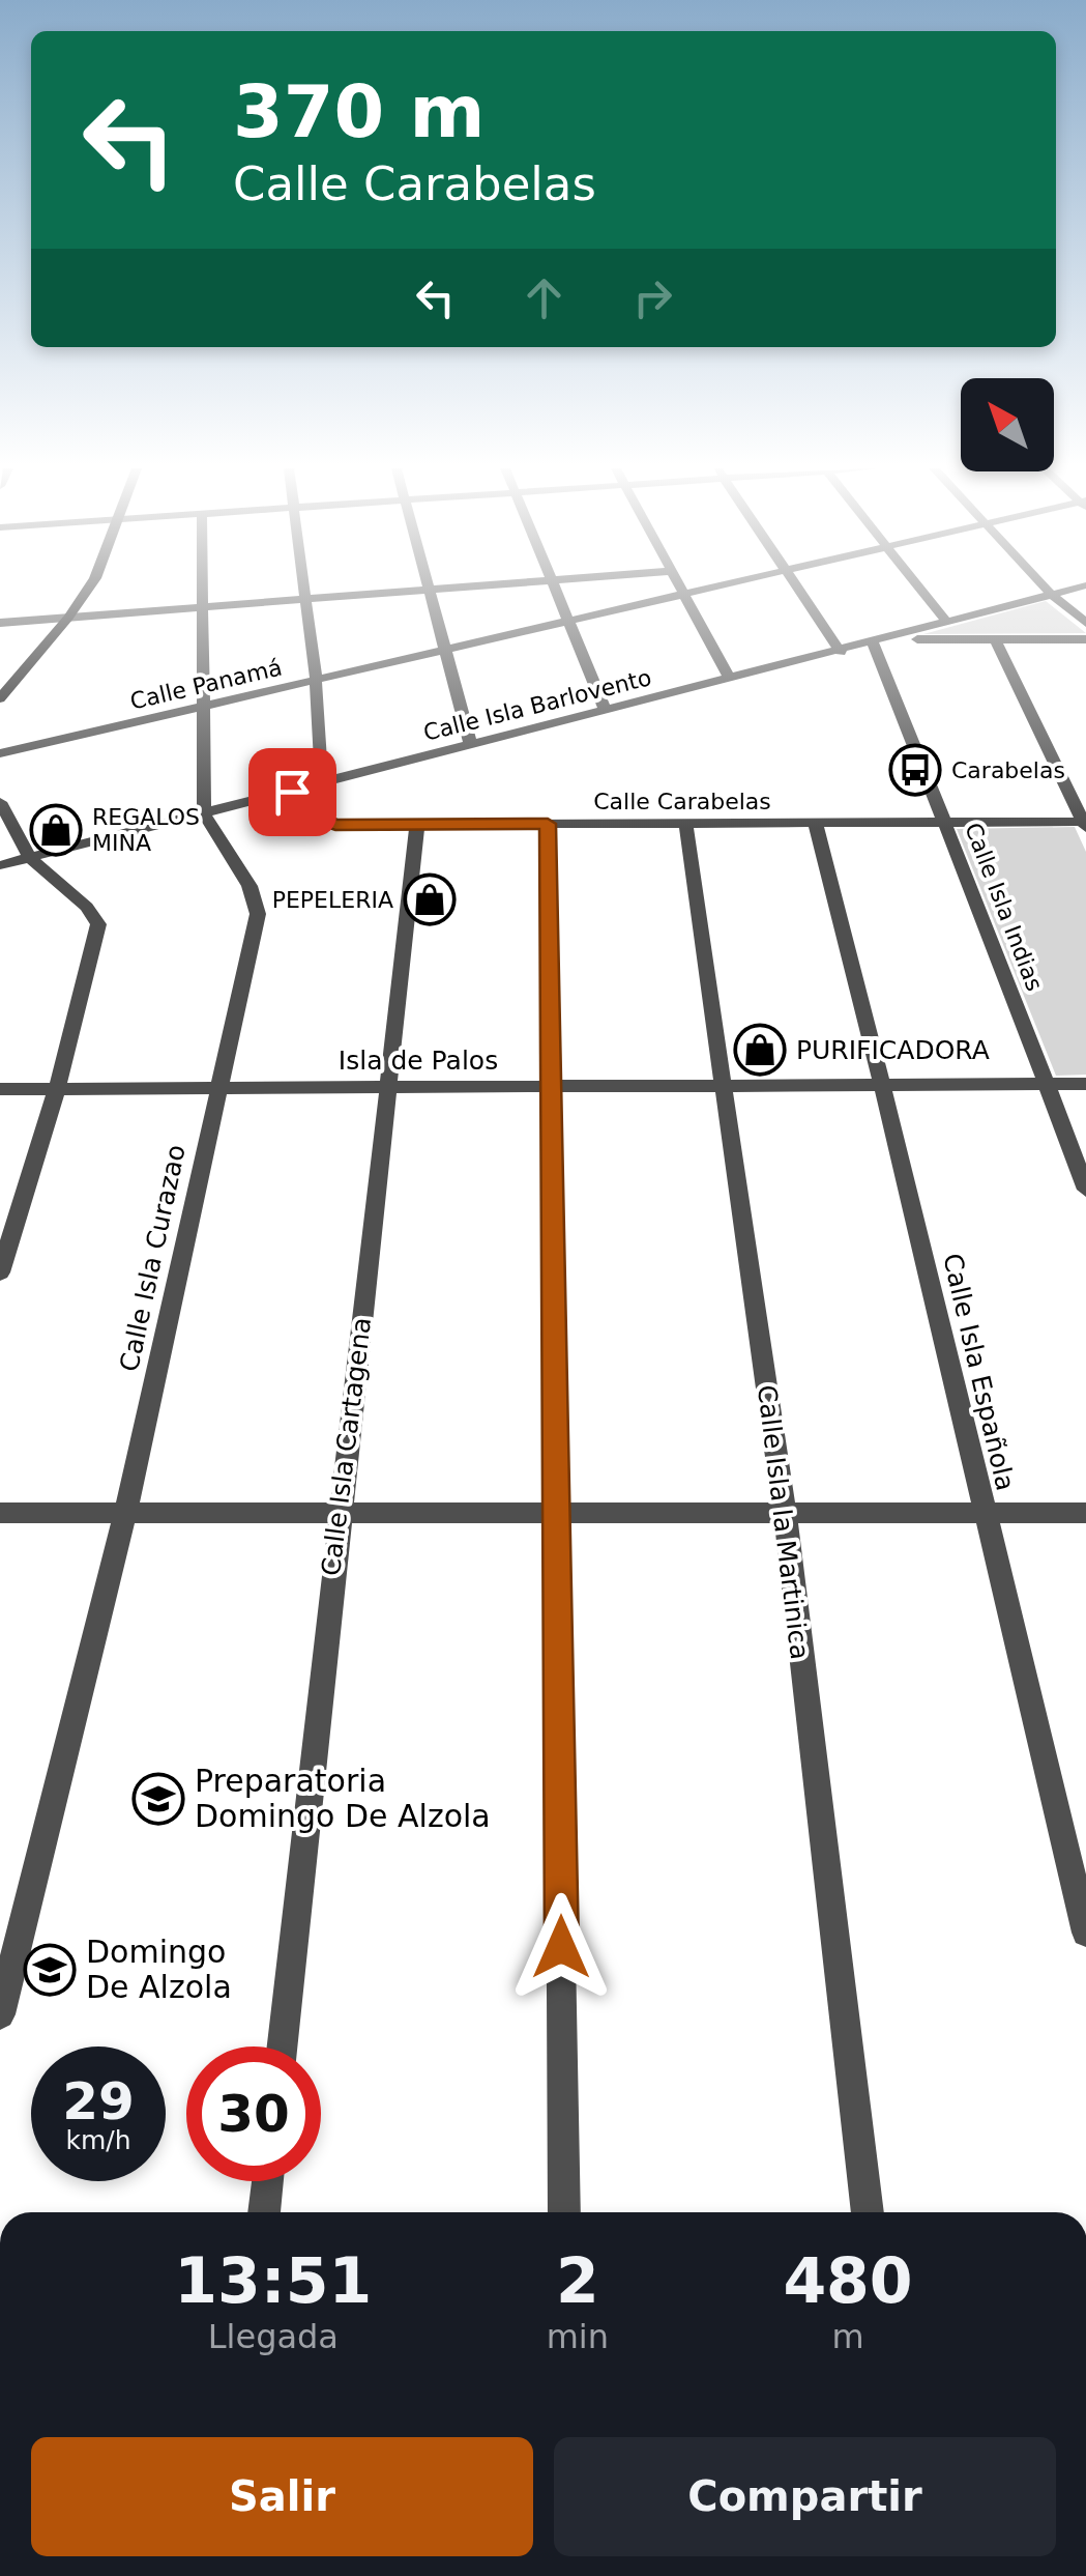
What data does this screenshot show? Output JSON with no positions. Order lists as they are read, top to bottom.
{
  "streets": {
    "street": [
      "Calle Panamá",
      "Calle Isla Barlovento",
      "Calle Carabelas",
      "Calle Isla Indias",
      "Isla de Palos",
      "Calle Isla Curazao",
      "Calle Isla Española",
      "Calle Isla Cartagena",
      "Calle Isla la Martinica"
    ]
  },
  "crossings": [
    ["Calle Isla Barlovento", "Calle Carabelas"],
    ["Calle Isla Barlovento", "Calle Isla Indias"],
    ["Calle Isla Barlovento", "Calle Isla Curazao"],
    ["Calle Carabelas", "Calle Isla Indias"],
    ["Calle Carabelas", "Calle Isla Española"],
    ["Calle Carabelas", "Calle Isla Cartagena"],
    ["Calle Carabelas", "Calle Isla la Martinica"],
    ["Calle Isla Indias", "Isla de Palos"],
    ["Isla de Palos", "Calle Isla Curazao"],
    ["Isla de Palos", "Calle Isla Española"],
    ["Isla de Palos", "Calle Isla Cartagena"],
    ["Isla de Palos", "Calle Isla la Martinica"]
  ],
  "places": {
    "bus stop": ["Carabelas"],
    "shop": ["REGALOS MINA", "PEPELERIA", "PURIFICADORA"],
    "school or university": ["Preparatoria Domingo De Alzola", "Domingo De Alzola"]
  },
  "north": "top left",
  "page": {
    "turn": ["370 m", "Calle Carabelas"],
    "speed": "29 km/h",
    "limit": "30",
    "eta": [
      "13:51",
      "Llegada",
      "2",
      "min",
      "480",
      "m"
    ],
    "buttons": ["Salir", "Compartir"]
  }
}
